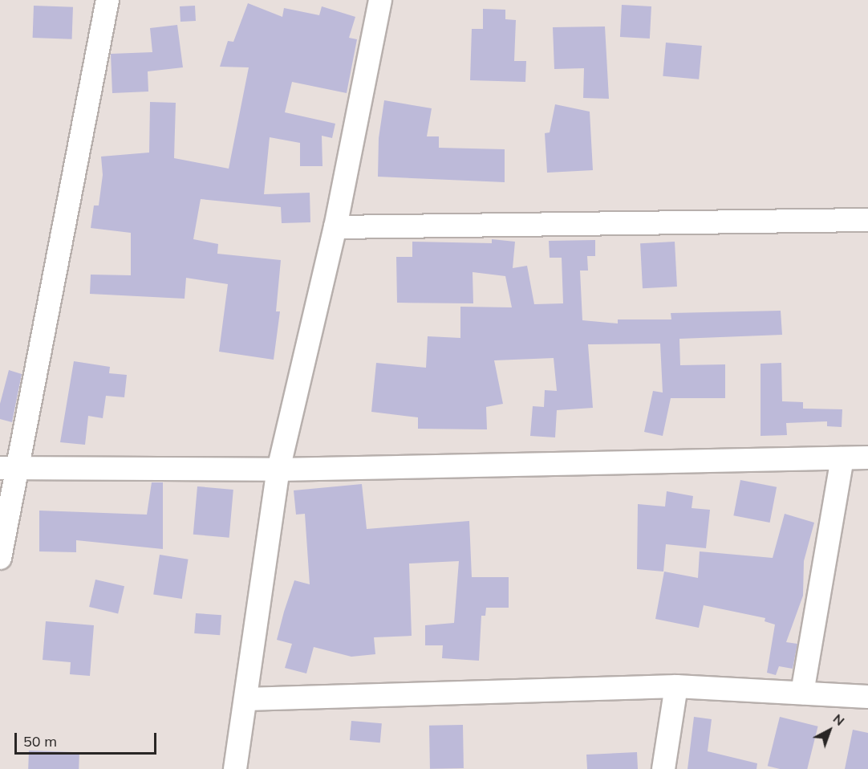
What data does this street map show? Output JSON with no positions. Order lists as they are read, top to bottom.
{
  "scale_bar": "50 m",
  "north": "top right"
}
